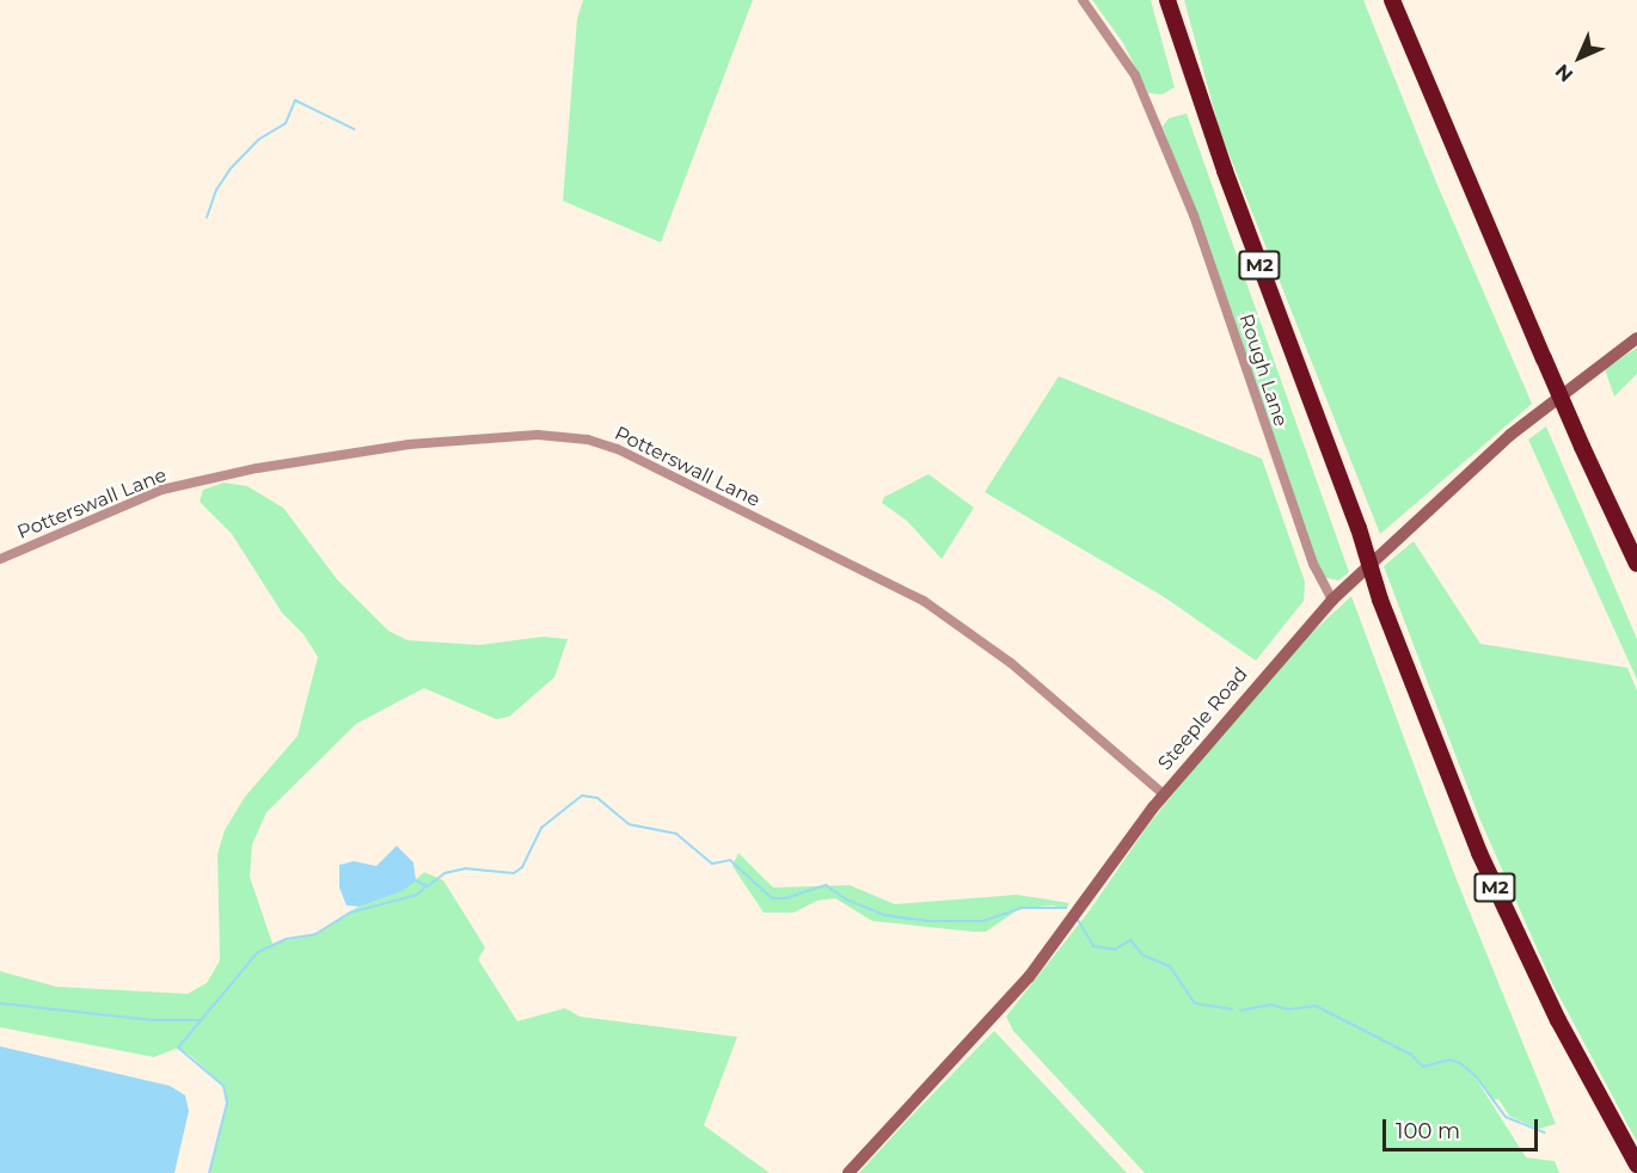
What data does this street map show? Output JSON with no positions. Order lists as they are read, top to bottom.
{
  "streets": {
    "highway": ["M2"],
    "street": ["Rough Lane", "Potterswall Lane", "Steeple Road"]
  },
  "crossings": [
    ["Rough Lane", "Steeple Road"],
    ["Potterswall Lane", "Steeple Road"]
  ],
  "scale_bar": "100 m",
  "north": "bottom left"
}
